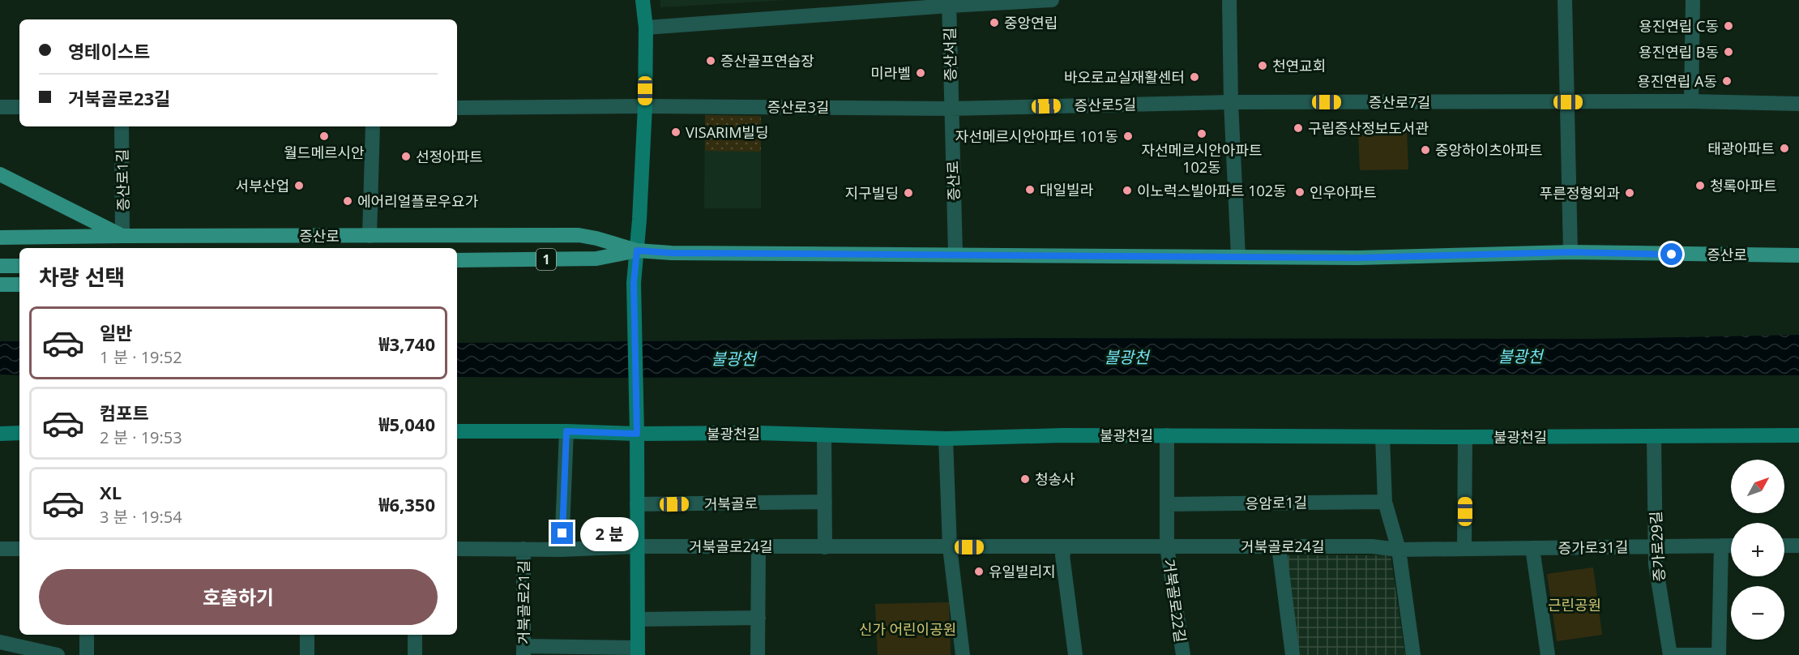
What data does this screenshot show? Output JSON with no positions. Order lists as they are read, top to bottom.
{
  "streets": {
    "main road": ["증산로", "1"],
    "street": [
      "증산서길",
      "증산로7길",
      "증산로5길",
      "증산로3길",
      "증산로1길",
      "불광천길",
      "응암로1길",
      "거북골로",
      "거북골로24길",
      "증가로29길",
      "증가로31길",
      "거북골로22길",
      "거북골로21길"
    ]
  },
  "crossings": [
    ["증산서길", "증산로5길"],
    ["증산서길", "증산로3길"],
    ["증산서길", "증산로"],
    ["증산로7길", "증산로5길"],
    ["증산로5길", "증산로3길"],
    ["증산로5길", "증산로"],
    ["증산로3길", "증산로"],
    ["증산로1길", "증산로"],
    ["불광천길", "증가로29길"],
    ["거북골로24길", "증가로31길"],
    ["거북골로24길", "거북골로22길"],
    ["거북골로24길", "거북골로21길"],
    ["증가로29길", "증가로31길"]
  ],
  "water": ["불광천"],
  "parks": ["근린공원", "신가 어린이공원"],
  "places": [
    "중앙연립",
    "용진연립 C동",
    "용진연립 B동",
    "증산골프연습장",
    "천연교회",
    "미라벨",
    "바오로교실재활센터",
    "용진연립 A동",
    "구립증산정보도서관",
    "VISARIM빌딩",
    "자선메르시안아파트 102동",
    "월드메르시안",
    "자선메르시안아파트 101동",
    "태광아파트",
    "중앙하이츠아파트",
    "선정아파트",
    "서부산업",
    "청록아파트",
    "대일빌라",
    "이노럭스빌아파트 102동",
    "인우아파트",
    "지구빌딩",
    "푸른정형외과",
    "에어리얼플로우요가",
    "청송사",
    "유일빌리지"
  ],
  "north": "top right",
  "page": {
    "banner": ["영테이스트", "거북골로23길"],
    "heading": "차량 선택",
    "list": [
      {
        "name": "일반",
        "note": "1 분 · 19:52",
        "value": "₩3,740"
      },
      {
        "name": "컴포트",
        "note": "2 분 · 19:53",
        "value": "₩5,040"
      },
      {
        "name": "XL",
        "note": "3 분 · 19:54",
        "value": "₩6,350"
      }
    ],
    "map_buttons": ["+", "−"],
    "bubble": "2 분",
    "buttons": "호출하기"
  }
}
